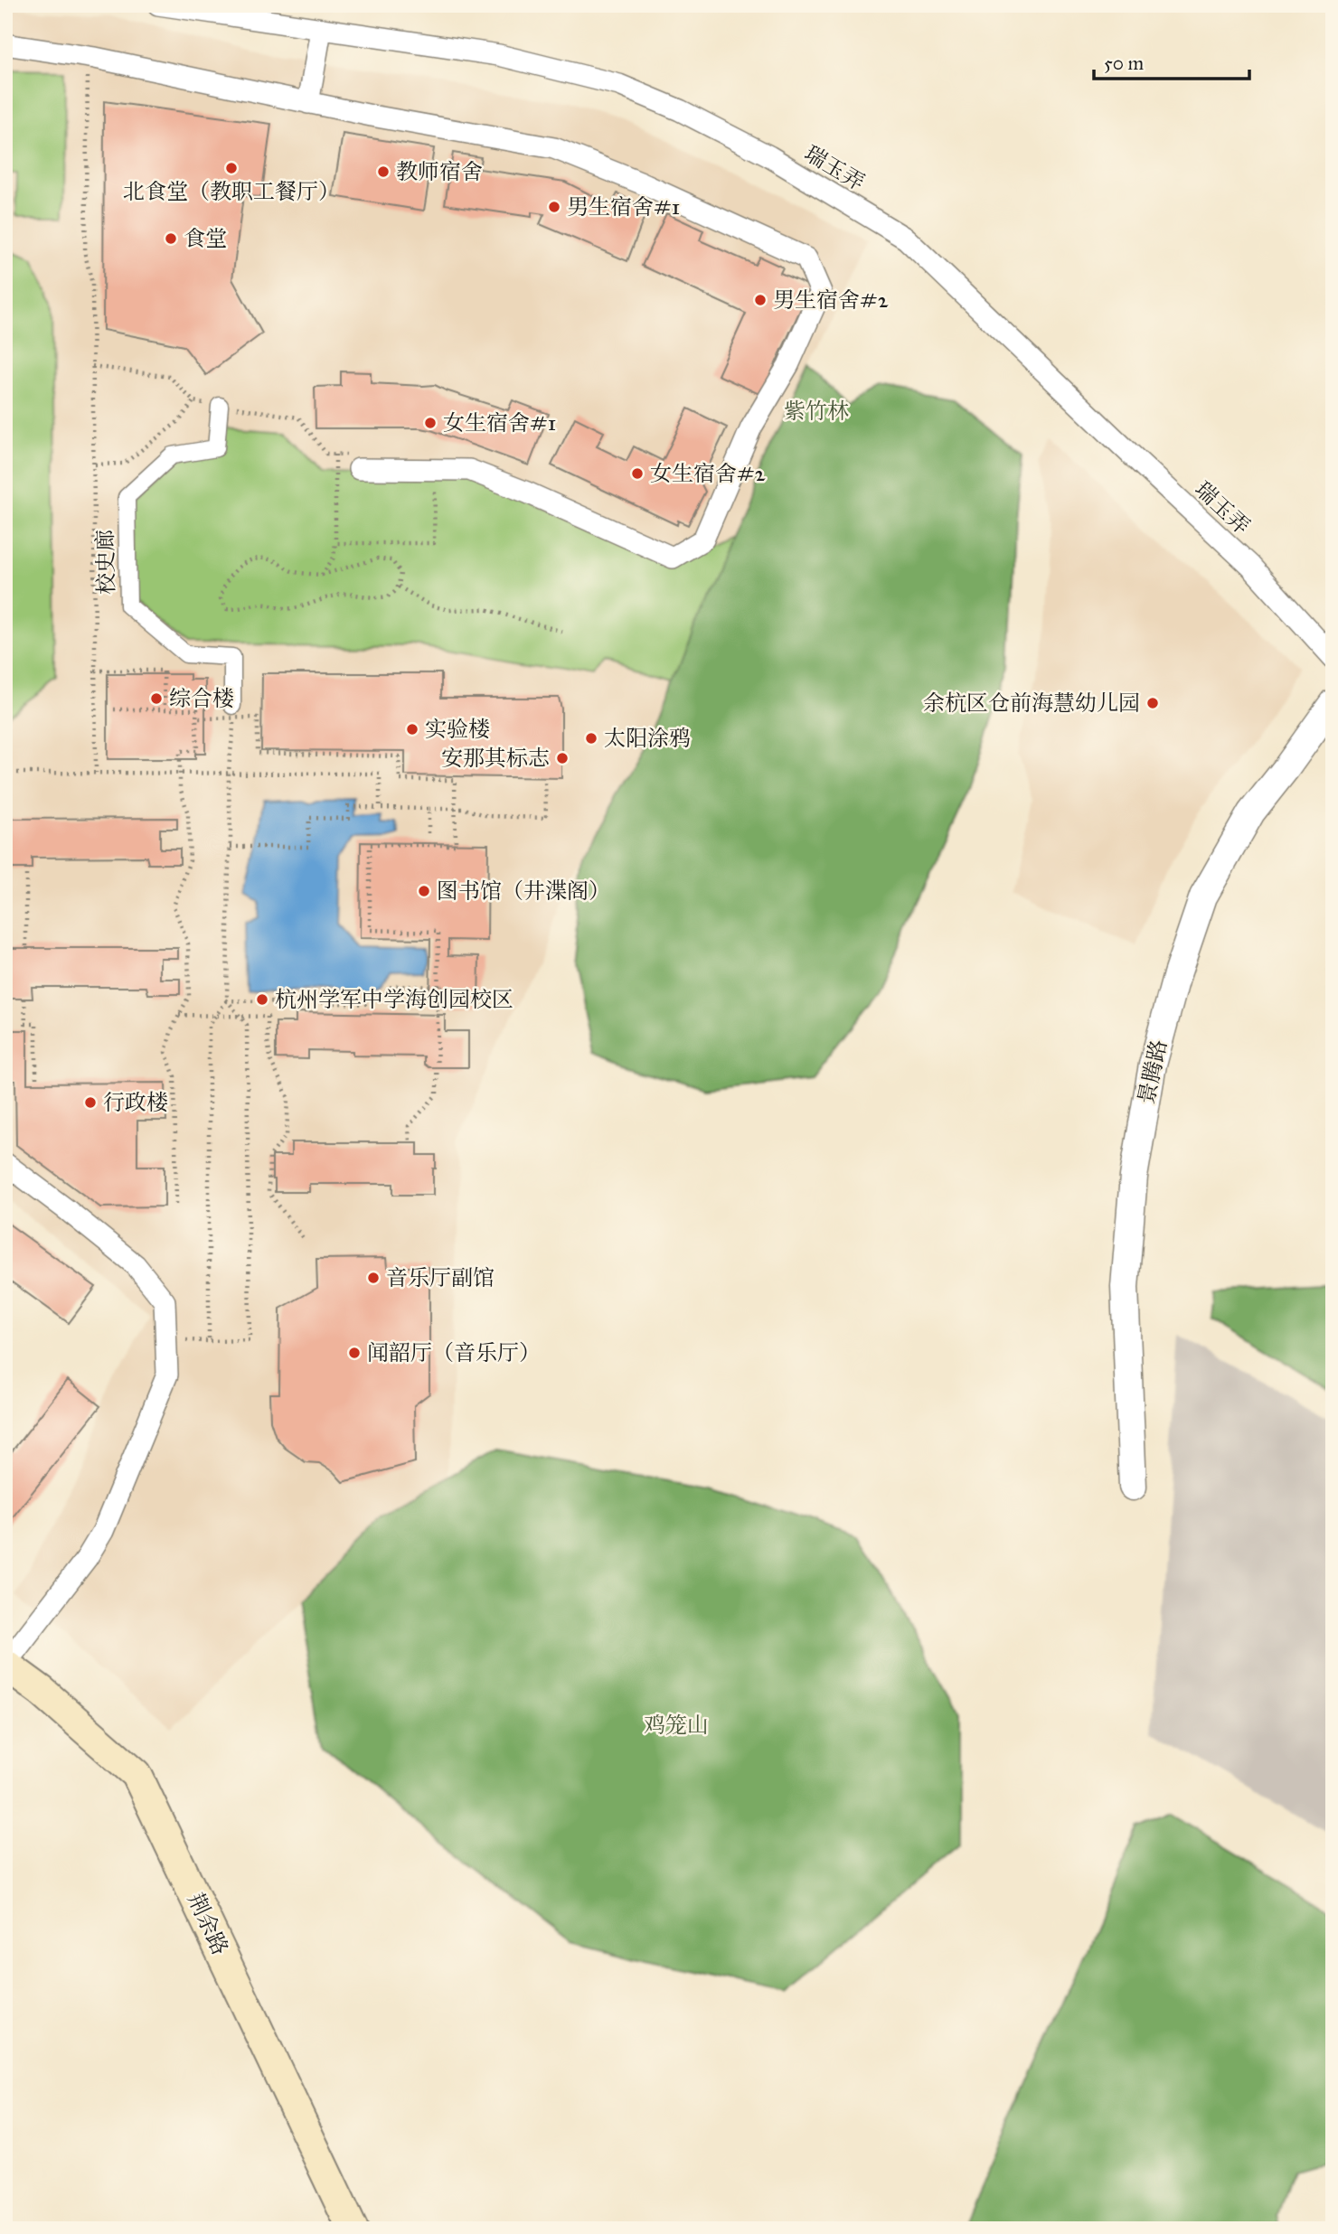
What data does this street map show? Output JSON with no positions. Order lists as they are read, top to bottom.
{
  "streets": {
    "main road": ["荆余路"],
    "street": ["瑞玉弄", "校史廊", "景腾路"]
  },
  "parks": ["紫竹林", "鸡笼山"],
  "places": [
    "北食堂（教职工餐厅）",
    "教师宿舍",
    "男生宿舍#1",
    "食堂",
    "男生宿舍#2",
    "女生宿舍#1",
    "女生宿舍#2",
    "综合楼",
    "余杭区仓前海慧幼儿园",
    "实验楼",
    "太阳涂鸦",
    "安那其标志",
    "图书馆（井渫阁）",
    "杭州学军中学海创园校区",
    "行政楼",
    "音乐厅副馆",
    "闻韶厅（音乐厅）"
  ],
  "scale_bar": "50 m"
}
